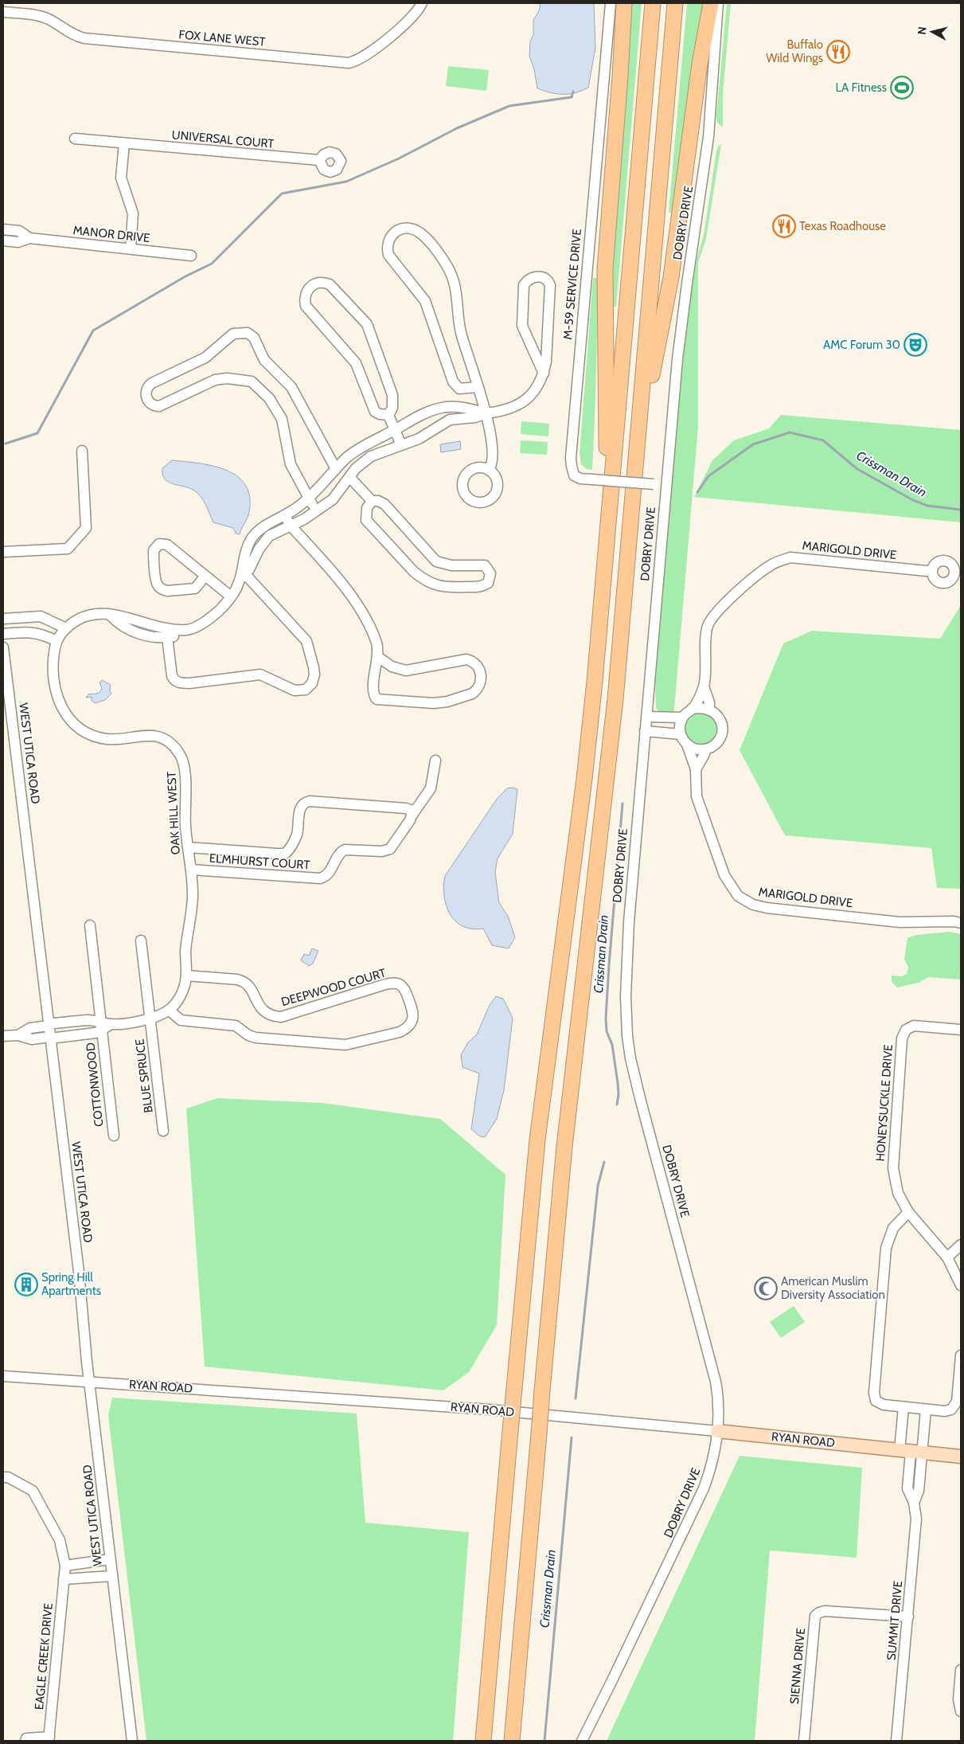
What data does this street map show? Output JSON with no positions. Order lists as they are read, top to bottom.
{
  "streets": {
    "main road": ["RYAN ROAD"],
    "street": [
      "FOX LANE WEST",
      "UNIVERSAL COURT",
      "DOBRY DRIVE",
      "MANOR DRIVE",
      "M-59 SERVICE DRIVE",
      "MARIGOLD DRIVE",
      "WEST UTICA ROAD",
      "OAK HILL WEST",
      "ELMHURST COURT",
      "DEEPWOOD COURT",
      "BLUE SPRUCE",
      "COTTONWOOD",
      "HONEYSUCKLE DRIVE",
      "SUMMIT DRIVE",
      "EAGLE CREEK DRIVE",
      "SIENNA DRIVE"
    ]
  },
  "crossings": [
    ["DOBRY DRIVE", "M-59 SERVICE DRIVE"],
    ["DOBRY DRIVE", "RYAN ROAD"],
    ["WEST UTICA ROAD", "RYAN ROAD"],
    ["OAK HILL WEST", "ELMHURST COURT"],
    ["OAK HILL WEST", "DEEPWOOD COURT"],
    ["RYAN ROAD", "SUMMIT DRIVE"],
    ["SUMMIT DRIVE", "SIENNA DRIVE"]
  ],
  "water": ["Crissman Drain"],
  "places": {
    "restaurant": ["Buffalo Wild Wings", "Texas Roadhouse"],
    "sports": ["LA Fitness"],
    "theatre": ["AMC Forum 30"],
    "building": ["Spring Hill Apartments"],
    "mosque": ["American Muslim Diversity Association"]
  },
  "north": "left"
}
